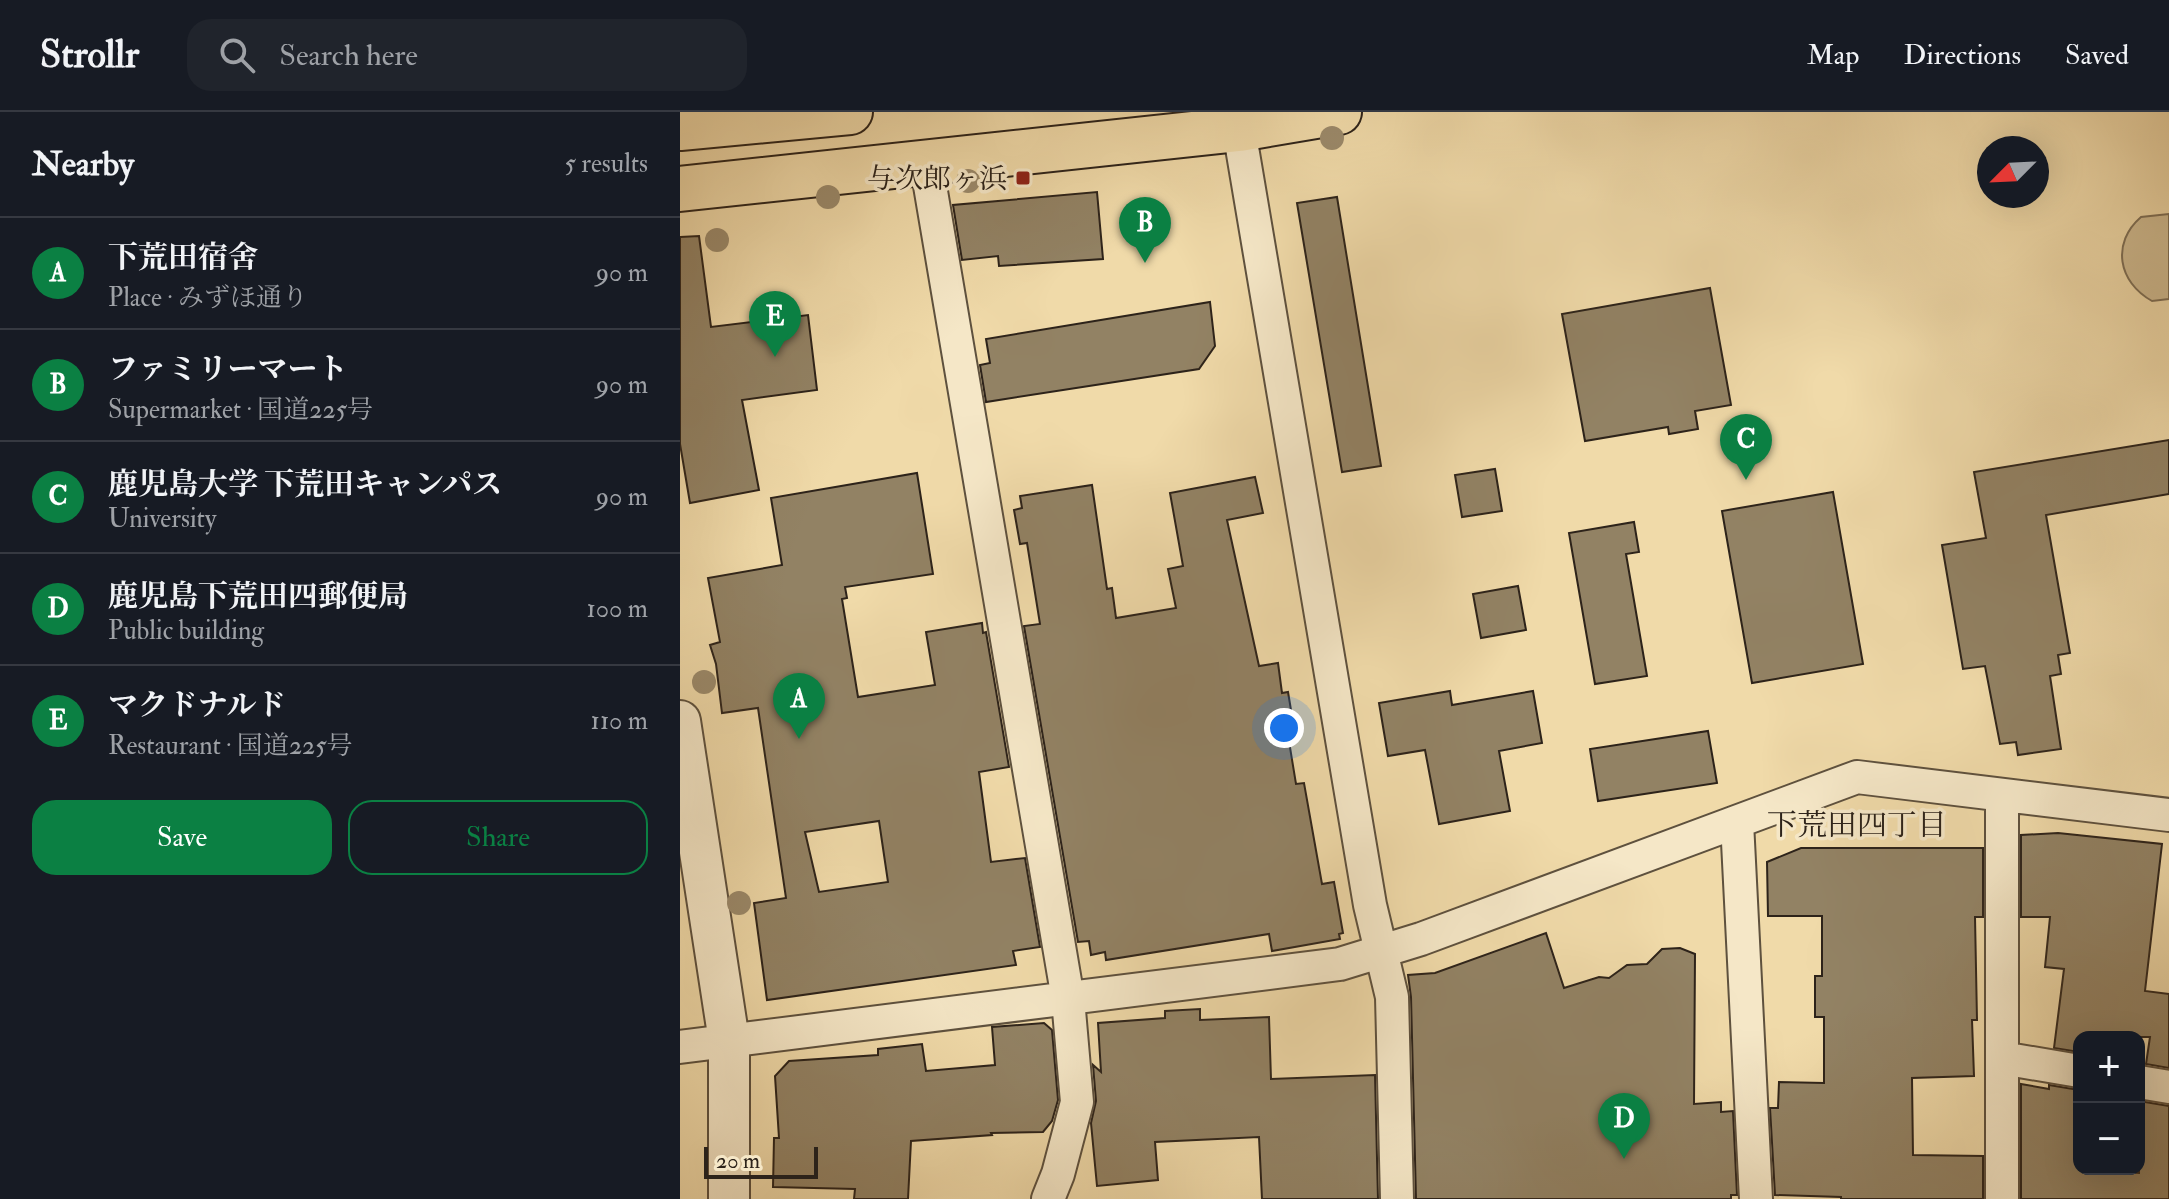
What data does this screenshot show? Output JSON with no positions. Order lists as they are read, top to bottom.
{
  "districts": ["下荒田四丁目"],
  "places": {
    "transit": ["与次郎ヶ浜"]
  },
  "scale_bar": "20 m",
  "north": "bottom left",
  "page": {
    "header": "Strollr",
    "search": "Search here",
    "nav": ["Map", "Directions", "Saved"],
    "heading": ["Nearby", "5 results"],
    "pins": [
      "B",
      "E",
      "C",
      "A",
      "D"
    ],
    "list": [
      {
        "mark": "A",
        "name": "下荒田宿舍",
        "note": "Place · みずほ通り",
        "value": "90 m"
      },
      {
        "mark": "B",
        "name": "ファミリーマート",
        "note": "Supermarket · 国道225号",
        "value": "90 m"
      },
      {
        "mark": "C",
        "name": "鹿児島大学 下荒田キャンパス",
        "note": "University",
        "value": "90 m"
      },
      {
        "mark": "D",
        "name": "鹿児島下荒田四郵便局",
        "note": "Public building",
        "value": "100 m"
      },
      {
        "mark": "E",
        "name": "マクドナルド",
        "note": "Restaurant · 国道225号",
        "value": "110 m"
      }
    ],
    "buttons": ["Save", "Share"],
    "map_buttons": ["+", "−"],
    "scale": "20 m"
  }
}
